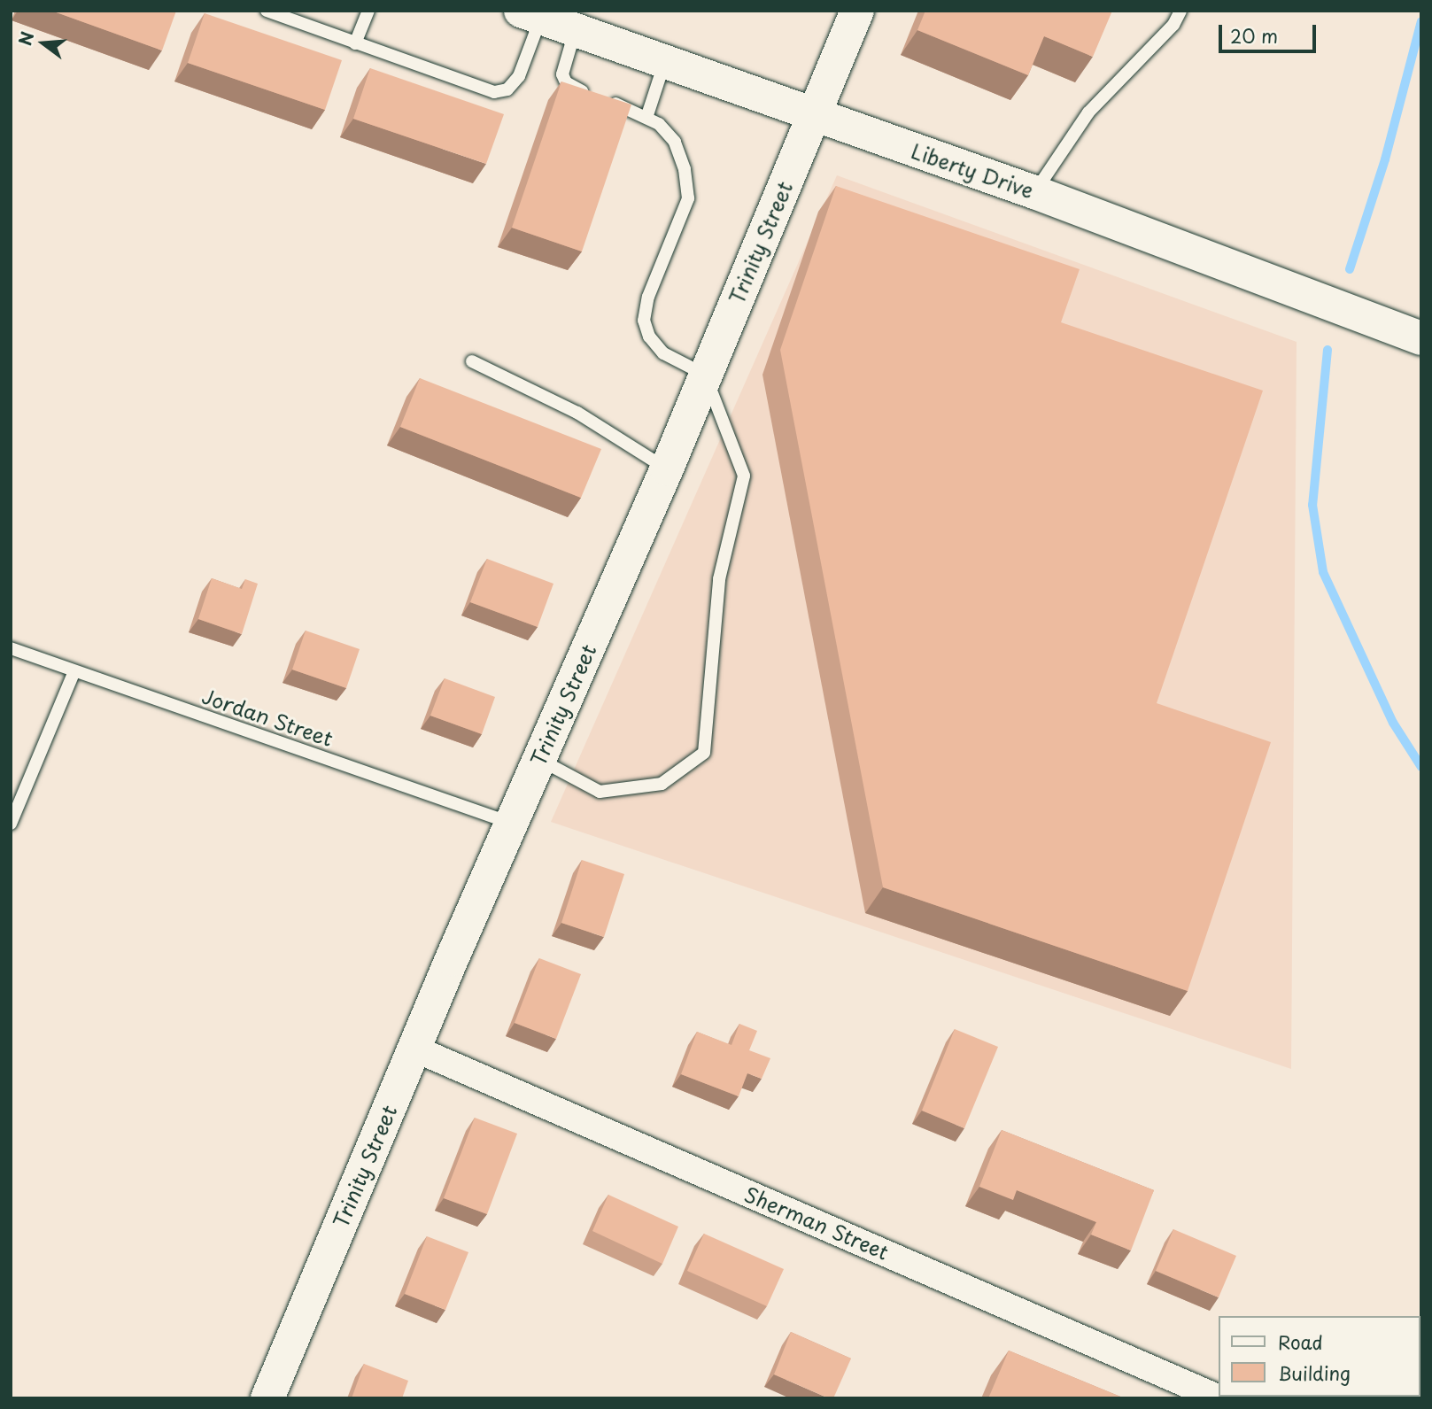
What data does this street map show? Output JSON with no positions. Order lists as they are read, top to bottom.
{
  "streets": {
    "street": ["Liberty Drive", "Trinity Street", "Sherman Street"],
    "lane": ["Jordan Street"]
  },
  "crossings": [
    ["Liberty Drive", "Trinity Street"],
    ["Trinity Street", "Jordan Street"],
    ["Trinity Street", "Sherman Street"]
  ],
  "legend": ["Road", "Building"],
  "scale_bar": "20 m",
  "north": "left"
}
